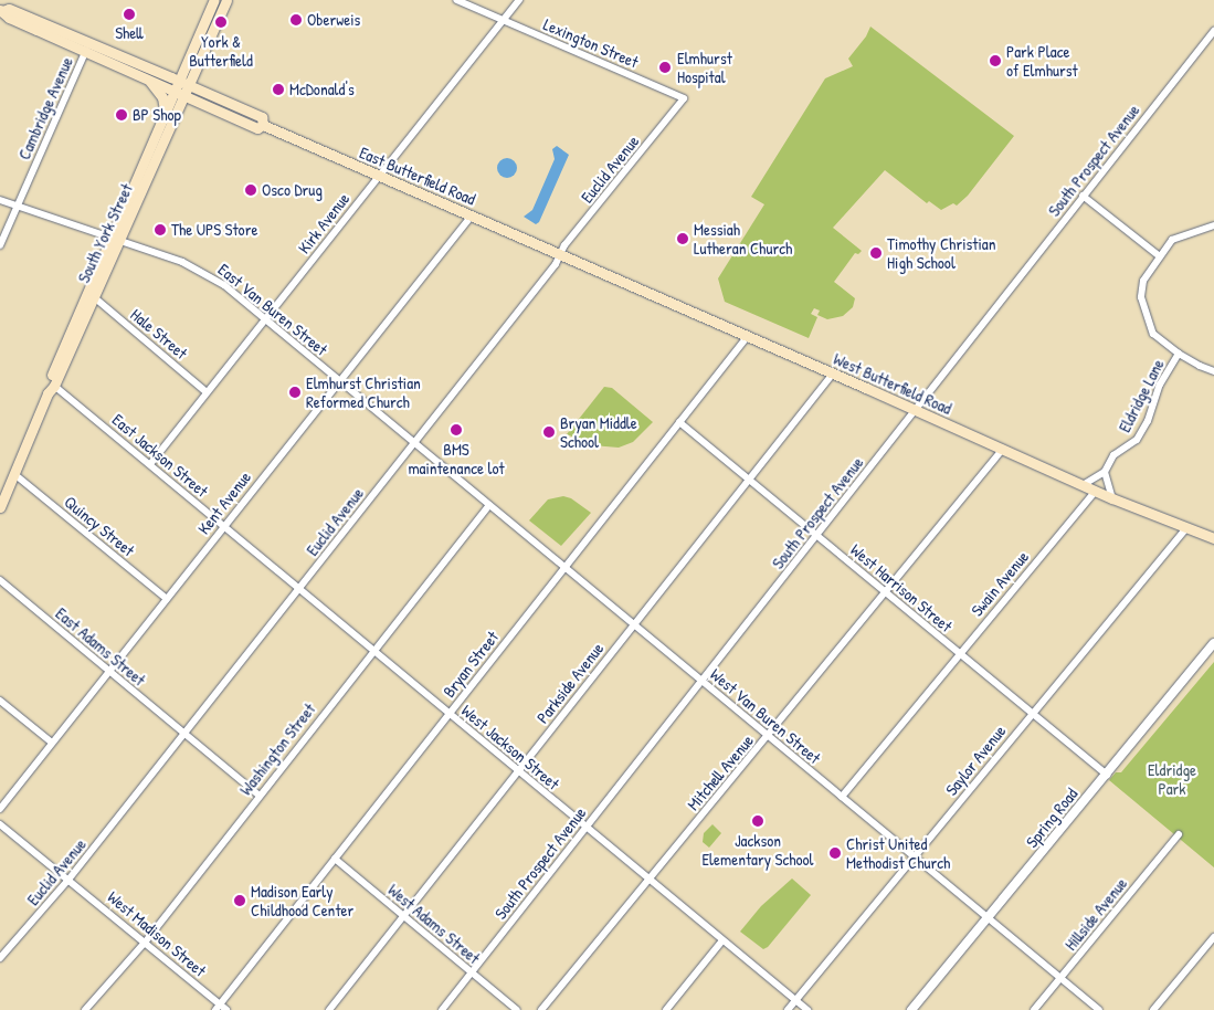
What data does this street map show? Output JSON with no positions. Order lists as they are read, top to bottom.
{
  "streets": {
    "main road": ["East Butterfield Road", "South York Street", "West Butterfield Road"],
    "street": [
      "Lexington Street",
      "Cambridge Avenue",
      "South Prospect Avenue",
      "Euclid Avenue",
      "Kirk Avenue",
      "East Van Buren Street",
      "Hale Street",
      "Eldridge Lane",
      "East Jackson Street",
      "Kent Avenue",
      "Quincy Street",
      "Swain Avenue",
      "West Harrison Street",
      "East Adams Street",
      "Bryan Street",
      "Parkside Avenue",
      "West Van Buren Street",
      "West Jackson Street",
      "Washington Street",
      "Saylor Avenue",
      "Mitchell Avenue",
      "Spring Road",
      "Hillside Avenue",
      "West Adams Street",
      "West Madison Street"
    ]
  },
  "crossings": [
    ["Lexington Street", "Euclid Avenue"],
    ["Lexington Street", "Kirk Avenue"],
    ["Cambridge Avenue", "East Butterfield Road"],
    ["Cambridge Avenue", "East Van Buren Street"],
    ["South Prospect Avenue", "West Butterfield Road"],
    ["South Prospect Avenue", "West Harrison Street"],
    ["South Prospect Avenue", "West Van Buren Street"],
    ["South Prospect Avenue", "West Jackson Street"],
    ["South Prospect Avenue", "West Adams Street"],
    ["Euclid Avenue", "East Butterfield Road"],
    ["Euclid Avenue", "East Van Buren Street"],
    ["Euclid Avenue", "West Butterfield Road"],
    ["Euclid Avenue", "East Jackson Street"],
    ["Euclid Avenue", "East Adams Street"],
    ["Euclid Avenue", "West Van Buren Street"],
    ["Euclid Avenue", "West Jackson Street"],
    ["Euclid Avenue", "West Madison Street"],
    ["East Butterfield Road", "Kirk Avenue"],
    ["East Butterfield Road", "South York Street"],
    ["East Butterfield Road", "West Butterfield Road"],
    ["East Butterfield Road", "Kent Avenue"],
    ["Kirk Avenue", "East Van Buren Street"],
    ["Kirk Avenue", "Hale Street"],
    ["Kirk Avenue", "East Jackson Street"],
    ["South York Street", "East Van Buren Street"],
    ["South York Street", "Hale Street"],
    ["South York Street", "East Jackson Street"],
    ["South York Street", "Quincy Street"],
    ["East Van Buren Street", "Kent Avenue"],
    ["East Van Buren Street", "West Van Buren Street"],
    ["West Butterfield Road", "Eldridge Lane"],
    ["West Butterfield Road", "Swain Avenue"],
    ["West Butterfield Road", "Bryan Street"],
    ["West Butterfield Road", "Parkside Avenue"],
    ["West Butterfield Road", "Saylor Avenue"],
    ["West Butterfield Road", "Mitchell Avenue"],
    ["East Jackson Street", "Kent Avenue"],
    ["East Jackson Street", "West Jackson Street"],
    ["Kent Avenue", "Quincy Street"],
    ["Kent Avenue", "East Adams Street"],
    ["Swain Avenue", "West Harrison Street"],
    ["Swain Avenue", "West Van Buren Street"],
    ["West Harrison Street", "Bryan Street"],
    ["West Harrison Street", "Parkside Avenue"],
    ["West Harrison Street", "Saylor Avenue"],
    ["West Harrison Street", "Mitchell Avenue"],
    ["West Harrison Street", "Spring Road"],
    ["Bryan Street", "West Van Buren Street"],
    ["Bryan Street", "West Jackson Street"],
    ["Bryan Street", "West Adams Street"],
    ["Bryan Street", "West Madison Street"],
    ["Parkside Avenue", "West Van Buren Street"],
    ["Parkside Avenue", "West Jackson Street"],
    ["Parkside Avenue", "West Adams Street"],
    ["West Van Buren Street", "Washington Street"],
    ["West Van Buren Street", "Saylor Avenue"],
    ["West Van Buren Street", "Mitchell Avenue"],
    ["West Van Buren Street", "Spring Road"],
    ["West Van Buren Street", "Hillside Avenue"],
    ["West Jackson Street", "Washington Street"],
    ["West Jackson Street", "Saylor Avenue"],
    ["West Jackson Street", "Mitchell Avenue"],
    ["Washington Street", "West Madison Street"]
  ],
  "parks": ["Eldridge Park"],
  "places": [
    "Shell",
    "Oberweis",
    "York & Butterfield",
    "Park Place of Elmhurst",
    "Elmhurst Hospital",
    "McDonald's",
    "BP Shop",
    "Osco Drug",
    "The UPS Store",
    "Messiah Lutheran Church",
    "Timothy Christian High School",
    "Elmhurst Christian Reformed Church",
    "BMS maintenance lot",
    "Bryan Middle School",
    "Jackson Elementary School",
    "Christ United Methodist Church",
    "Madison Early Childhood Center"
  ]
}
